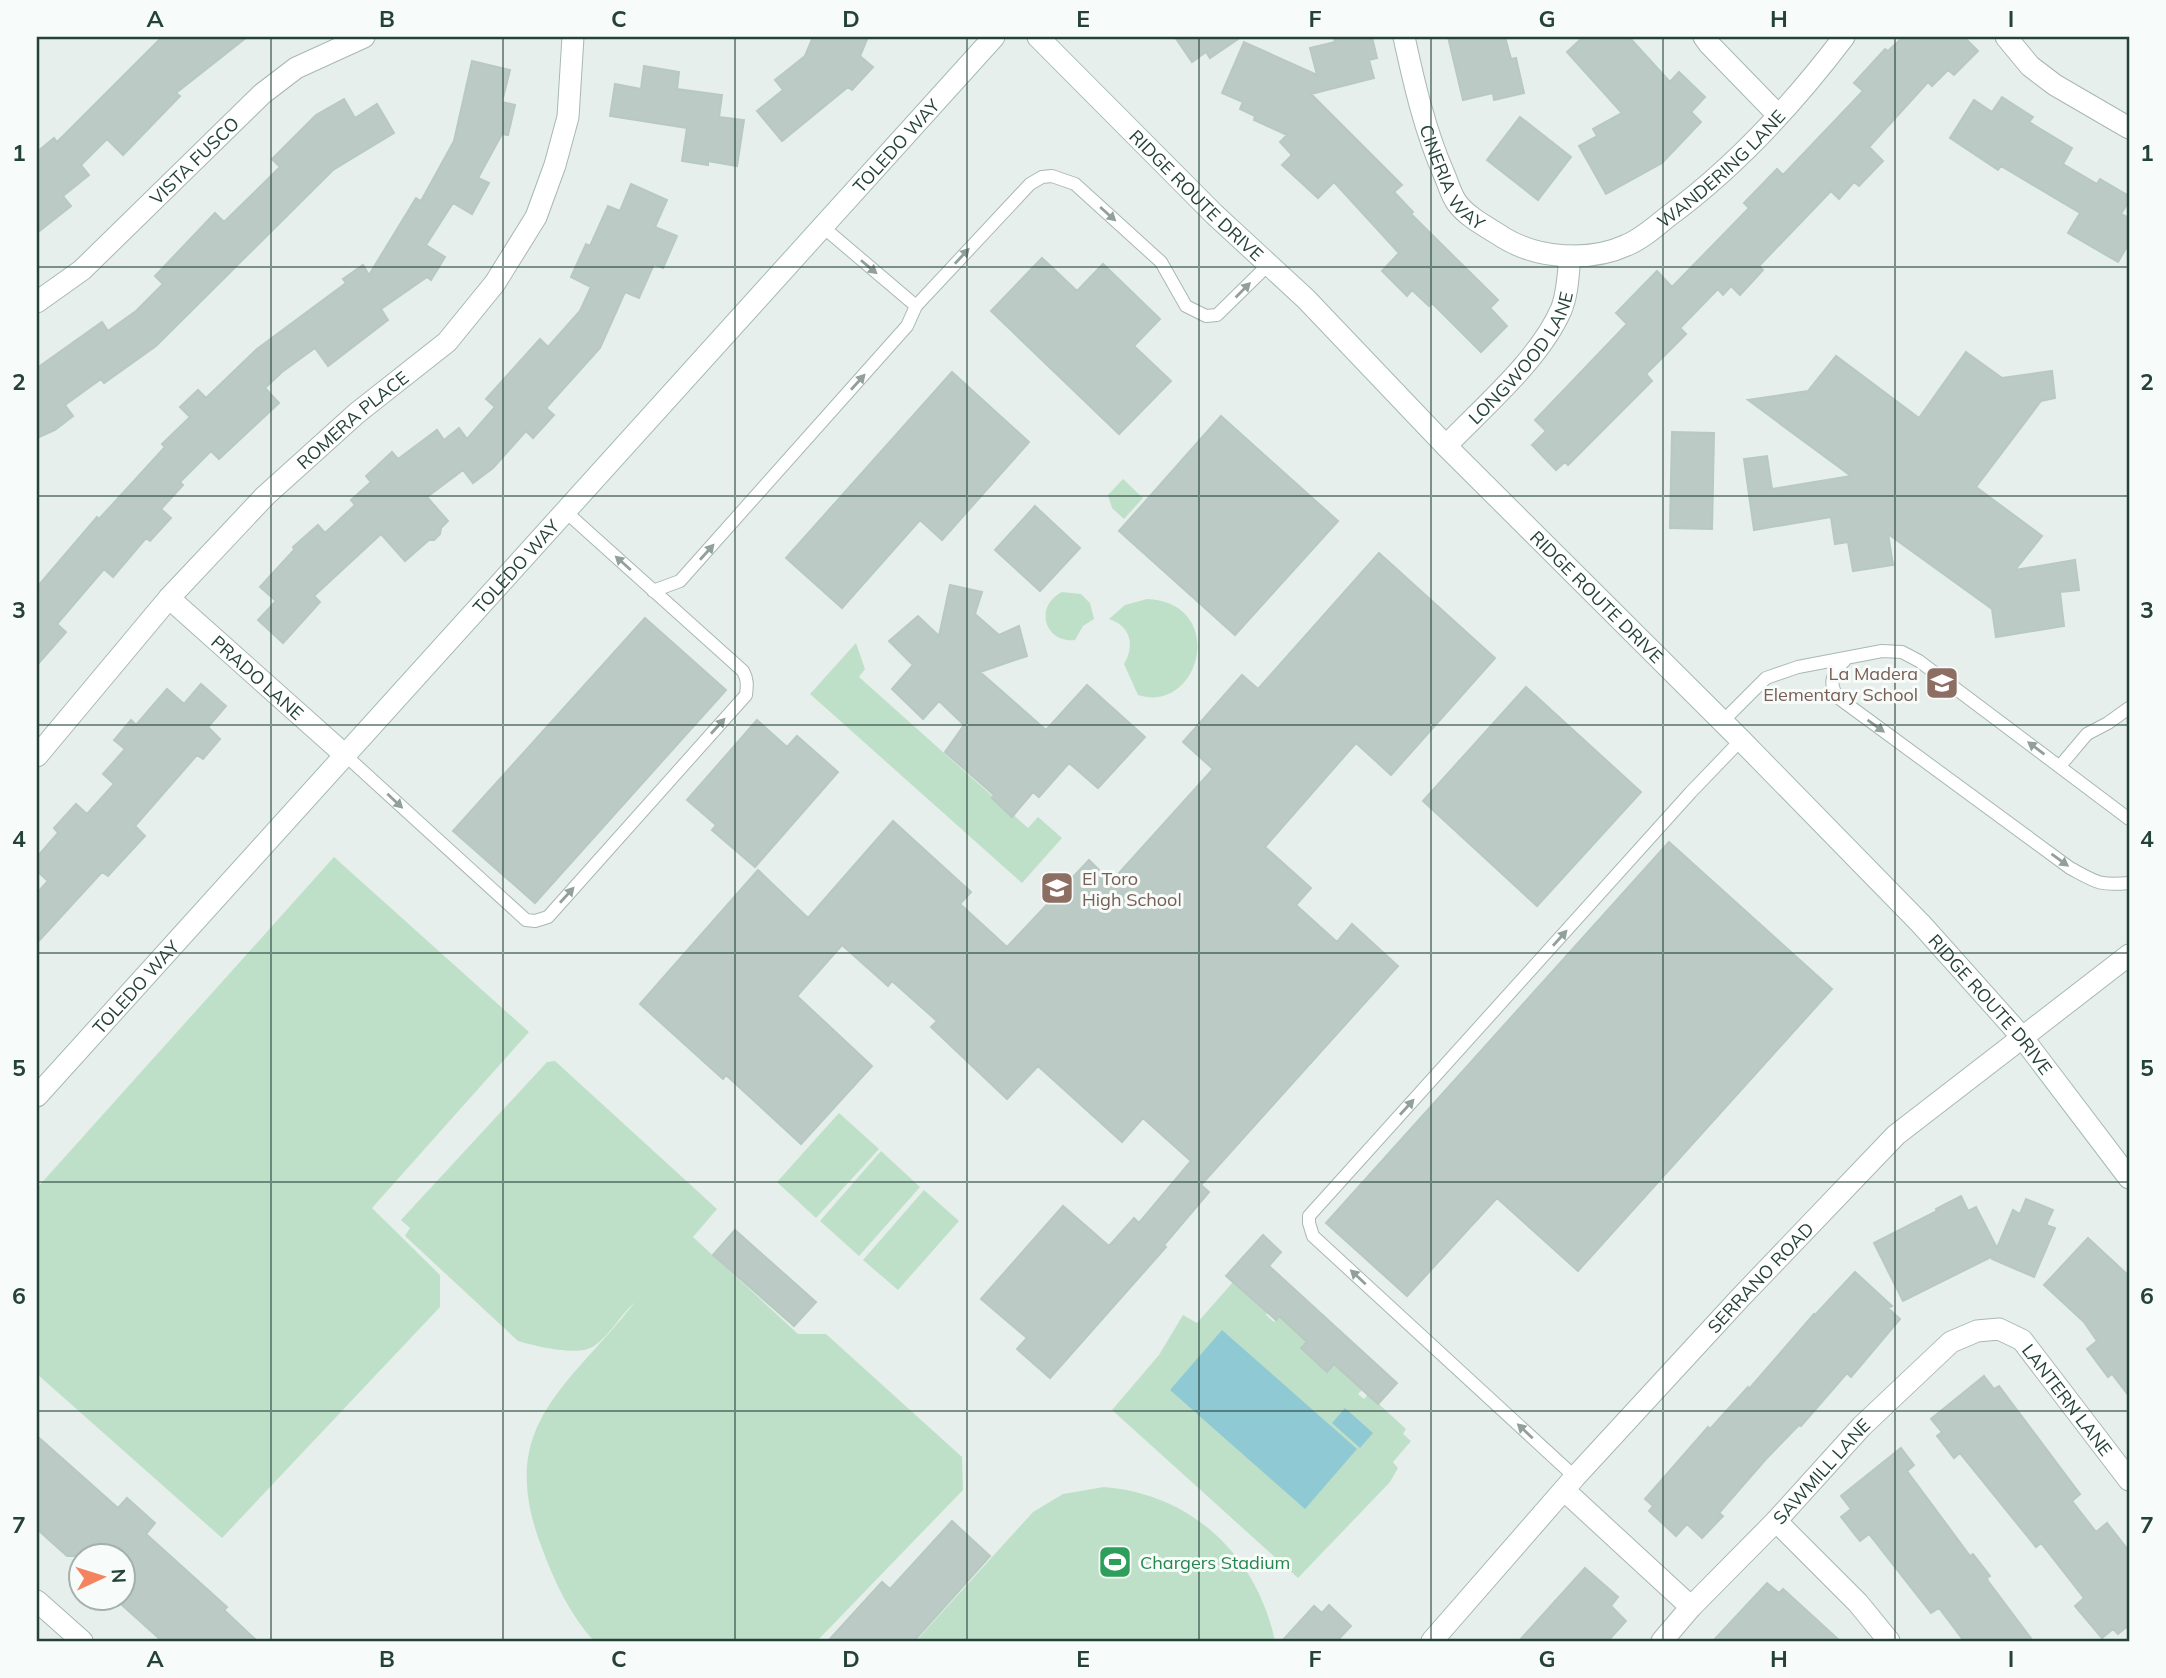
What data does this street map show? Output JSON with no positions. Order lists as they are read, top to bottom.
{
  "streets": {
    "street": [
      "TOLEDO WAY",
      "VISTA FUSCO",
      "WANDERING LANE",
      "CINERIA WAY",
      "RIDGE ROUTE DRIVE",
      "LONGWOOD LANE",
      "ROMERA PLACE",
      "PRADO LANE",
      "SERRANO ROAD",
      "LANTERN LANE",
      "SAWMILL LANE"
    ]
  },
  "crossings": [
    ["TOLEDO WAY", "PRADO LANE"],
    ["WANDERING LANE", "CINERIA WAY"],
    ["WANDERING LANE", "LONGWOOD LANE"],
    ["CINERIA WAY", "LONGWOOD LANE"],
    ["RIDGE ROUTE DRIVE", "LONGWOOD LANE"],
    ["RIDGE ROUTE DRIVE", "SERRANO ROAD"],
    ["ROMERA PLACE", "PRADO LANE"],
    ["LANTERN LANE", "SAWMILL LANE"]
  ],
  "places": {
    "school or university": ["La Madera Elementary School", "El Toro High School"],
    "sports": ["Chargers Stadium"]
  },
  "north": "right",
  "grid": {
    "columns": [
      "A",
      "B",
      "C",
      "D",
      "E",
      "F",
      "G",
      "H",
      "I"
    ],
    "rows": [
      "1",
      "2",
      "3",
      "4",
      "5",
      "6",
      "7"
    ]
  }
}
